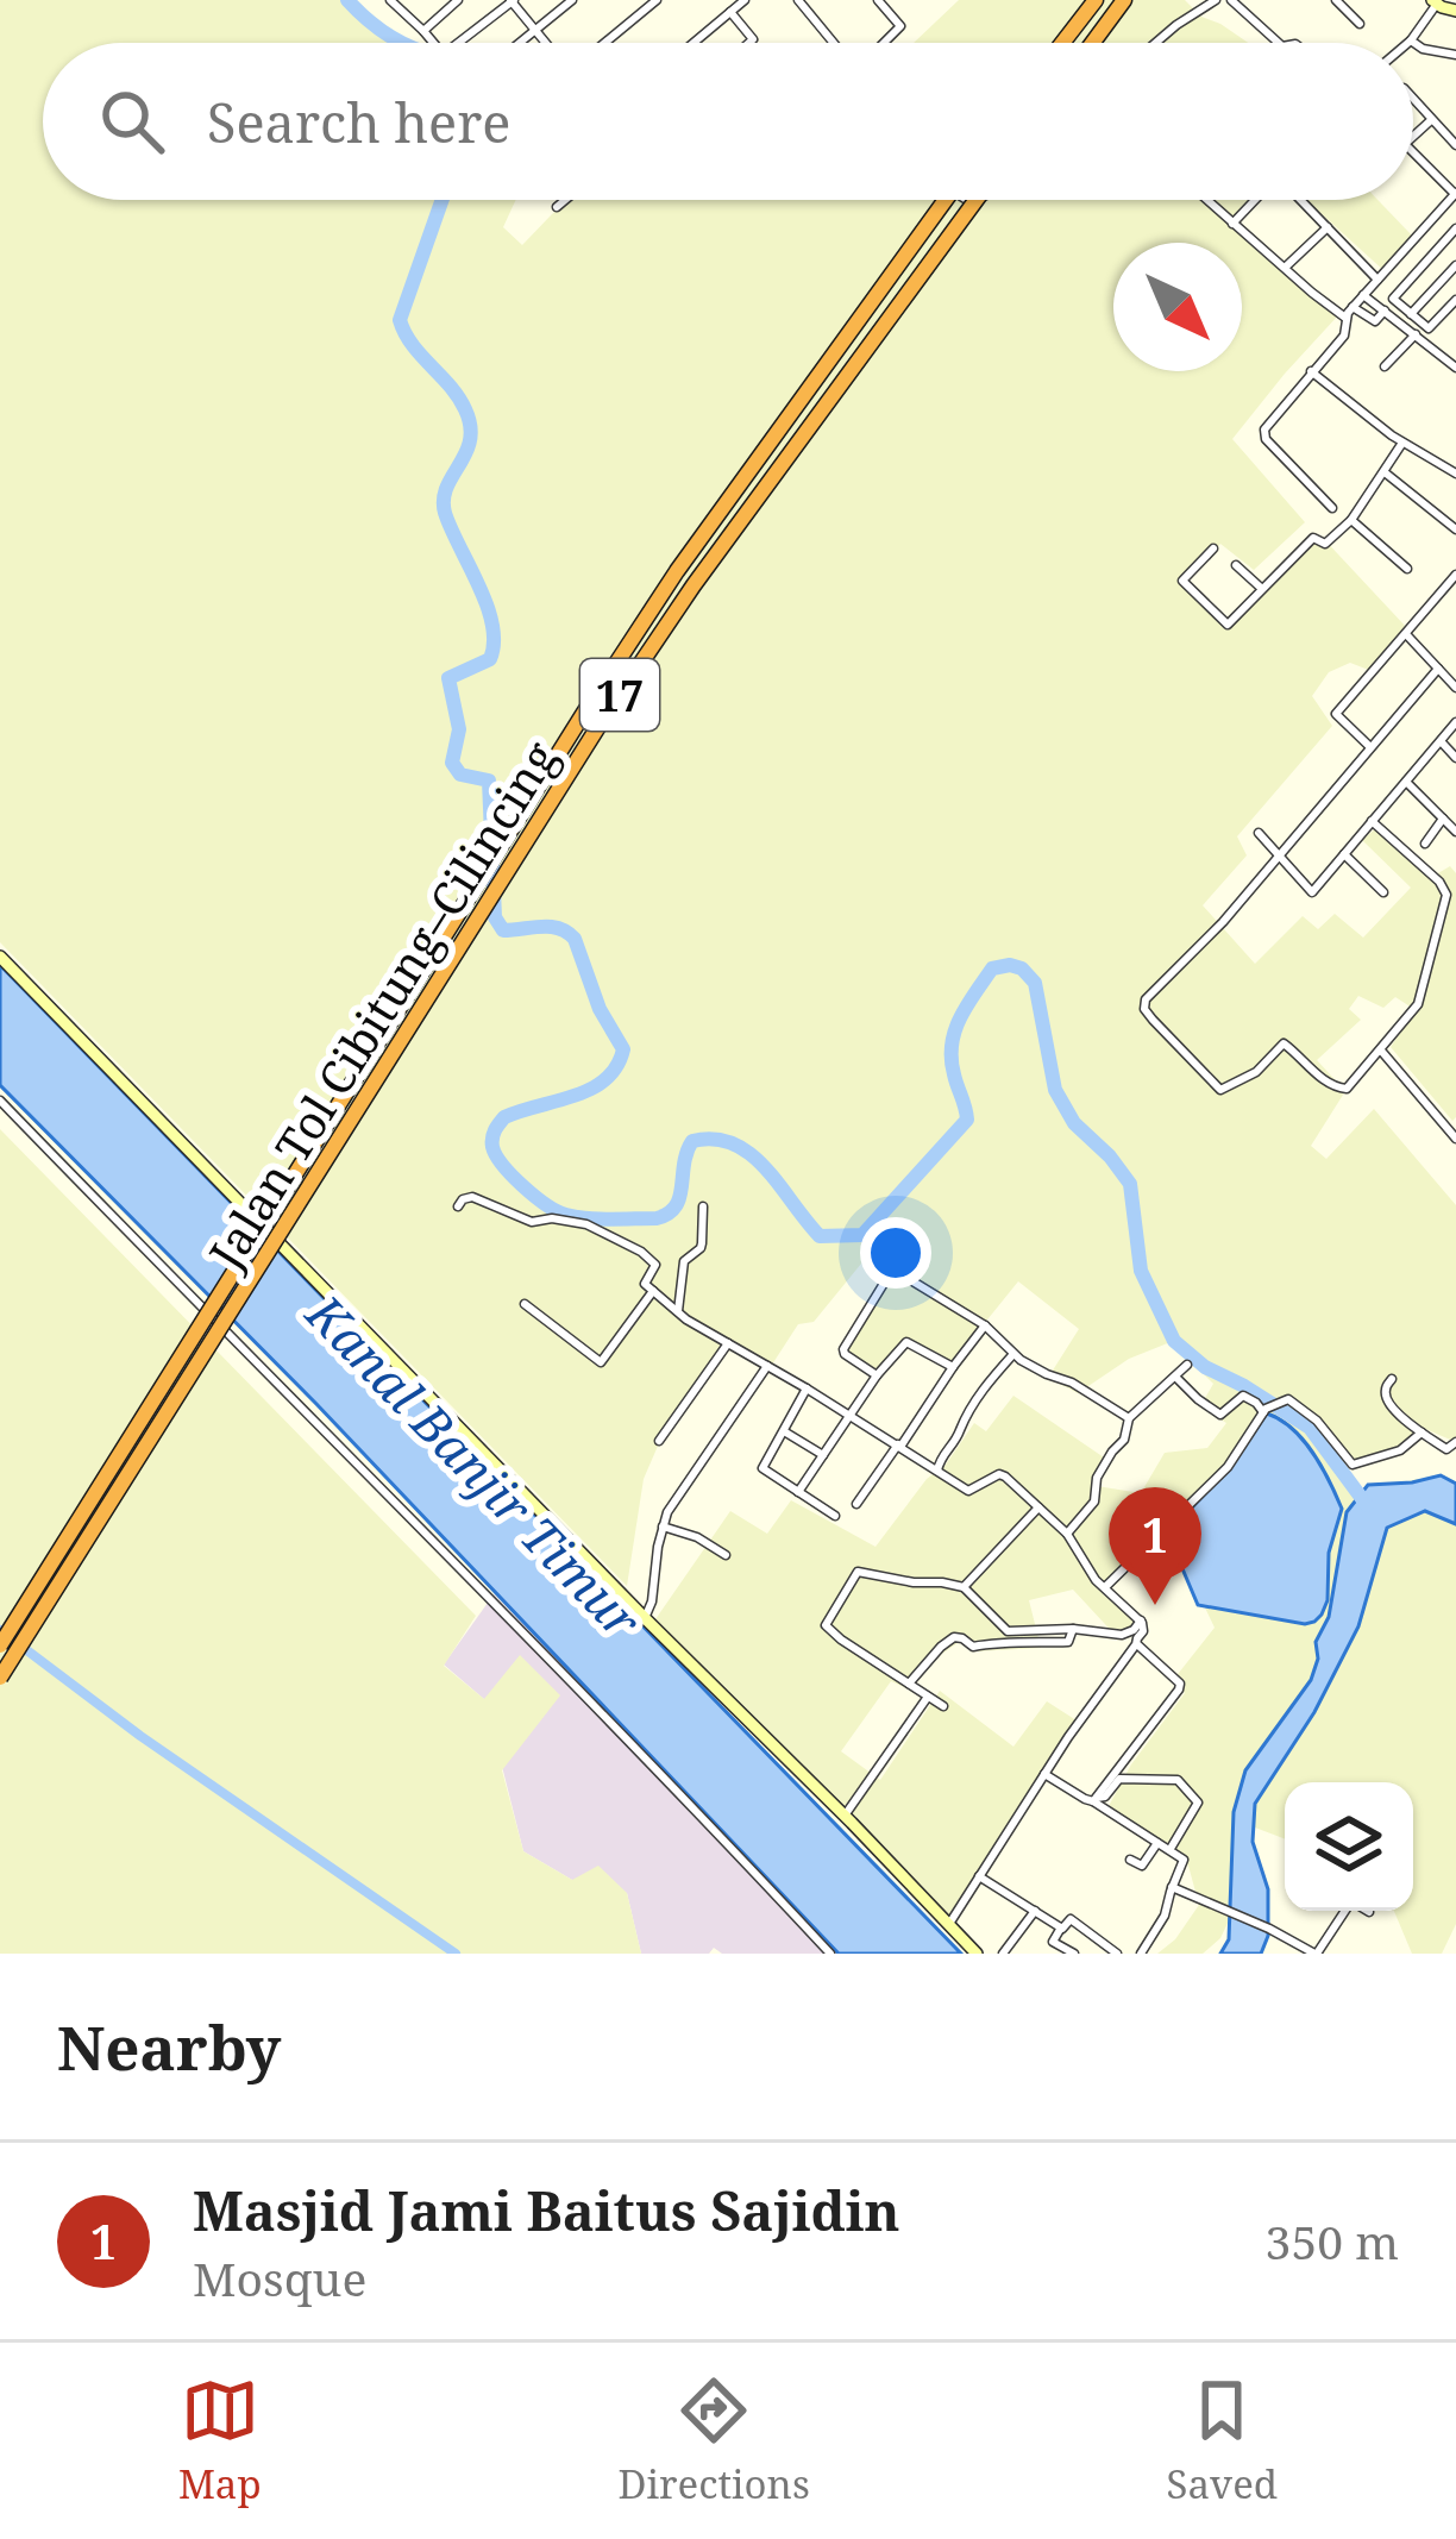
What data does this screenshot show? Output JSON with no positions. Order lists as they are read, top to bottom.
{
  "streets": {
    "highway": ["17", "Jalan Tol Cibitung–Cilincing"]
  },
  "water": ["Kanal Banjir Timur"],
  "north": "bottom right",
  "page": {
    "search": "Search here",
    "pins": "1",
    "heading": "Nearby",
    "list": [
      {
        "mark": "1",
        "name": "Masjid Jami Baitus Sajidin",
        "note": "Mosque",
        "value": "350 m"
      }
    ],
    "nav": ["Map", "Directions", "Saved"]
  }
}
